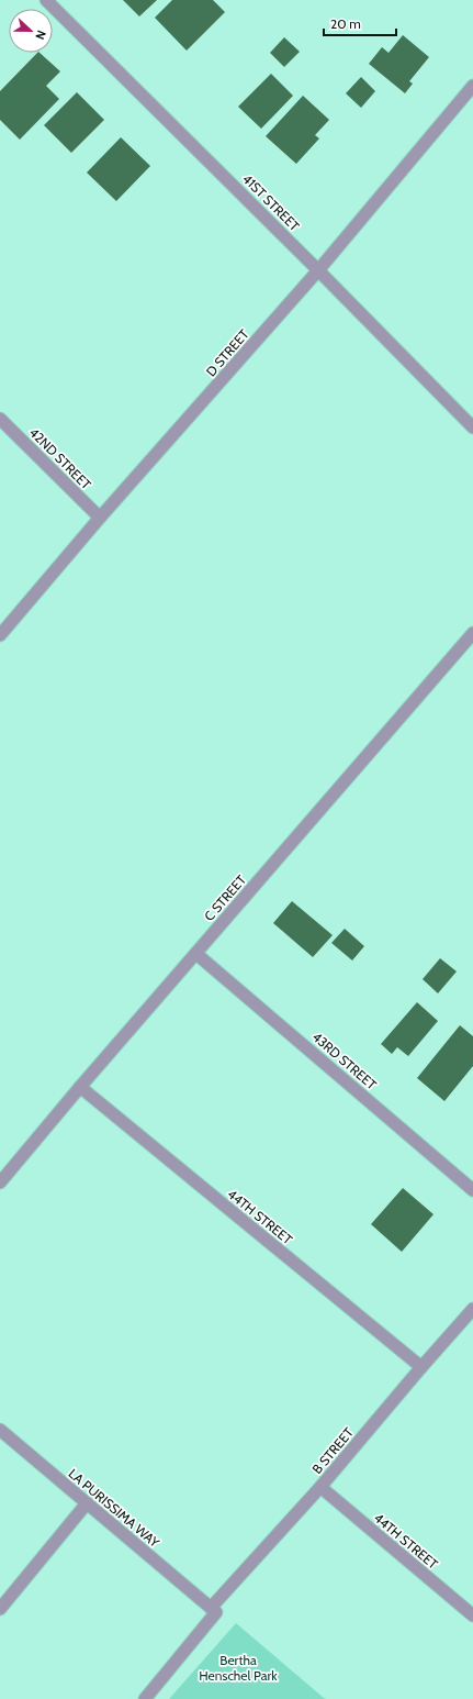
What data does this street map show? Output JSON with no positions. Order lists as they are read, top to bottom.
{
  "streets": {
    "street": [
      "41ST STREET",
      "D STREET",
      "42ND STREET",
      "C STREET",
      "43RD STREET",
      "44TH STREET",
      "B STREET",
      "LA PURISSIMA WAY"
    ]
  },
  "crossings": [
    ["41ST STREET", "D STREET"],
    ["D STREET", "42ND STREET"],
    ["C STREET", "43RD STREET"],
    ["C STREET", "44TH STREET"],
    ["44TH STREET", "B STREET"],
    ["B STREET", "LA PURISSIMA WAY"]
  ],
  "parks": ["Bertha Henschel Park"],
  "scale_bar": "20 m",
  "north": "right"
}
